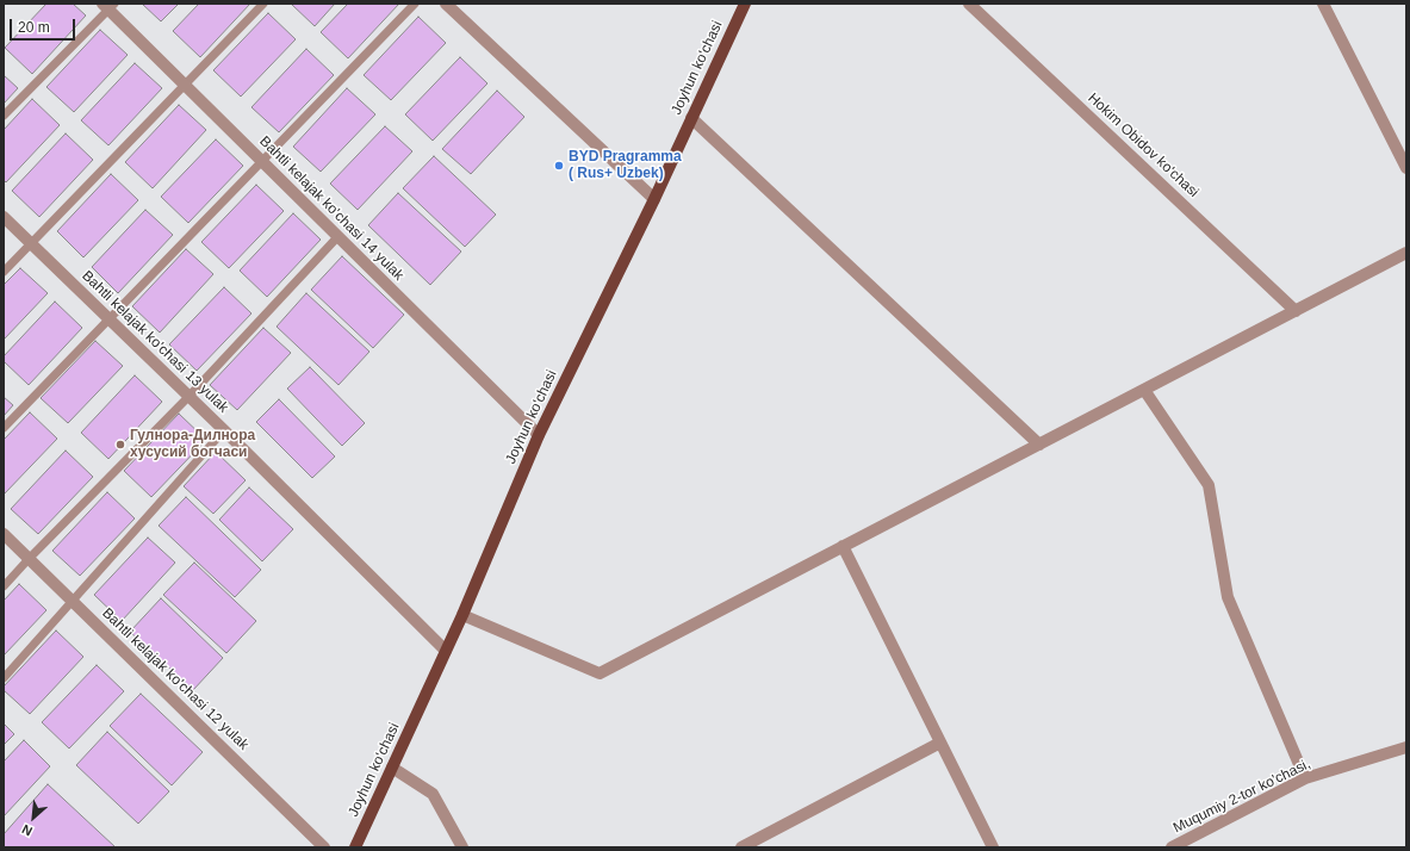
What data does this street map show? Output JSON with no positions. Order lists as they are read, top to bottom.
{
  "streets": {
    "main road": ["Joyhun ko'chasi"],
    "street": [
      "Hokim Obidov ko'chasi",
      "Bahtli kelajak ko'chasi 14 yulak",
      "Bahtli kelajak ko'chasi 13 yulak",
      "Bahtli kelajak ko'chasi 12 yulak",
      "Muqumiy 2-tor ko'chasi,"
    ]
  },
  "crossings": [
    ["Joyhun ko'chasi", "Bahtli kelajak ko'chasi 14 yulak"],
    ["Joyhun ko'chasi", "Bahtli kelajak ko'chasi 13 yulak"]
  ],
  "places": ["BYD Pragramma ( Rus+ Uzbek)", "Гулнора-Дилнора хусусий богчаси"],
  "scale_bar": "20 m",
  "north": "bottom left"
}
